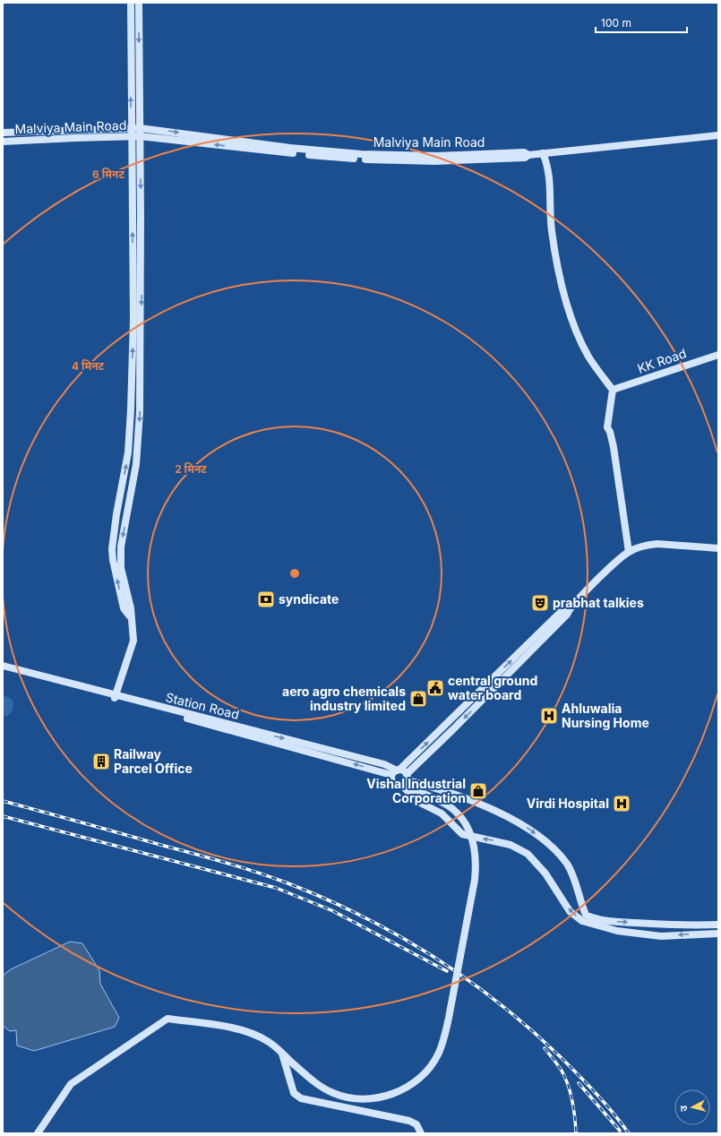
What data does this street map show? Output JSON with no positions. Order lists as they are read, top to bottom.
{
  "streets": {
    "street": ["Malviya Main Road", "KK Road"]
  },
  "places": {
    "bank": ["syndicate"],
    "theatre": ["prabhat talkies"],
    "public building": ["central ground water board"],
    "shop": ["aero agro chemicals industry limited", "Vishal Industrial Corporation"],
    "hospital": ["Ahluwalia Nursing Home", "Virdi Hospital"],
    "building": ["Railway Parcel Office"]
  },
  "scale_bar": "100 m",
  "north": "left",
  "rings": ["6 मिनट", "4 मिनट", "2 मिनट"]
}
